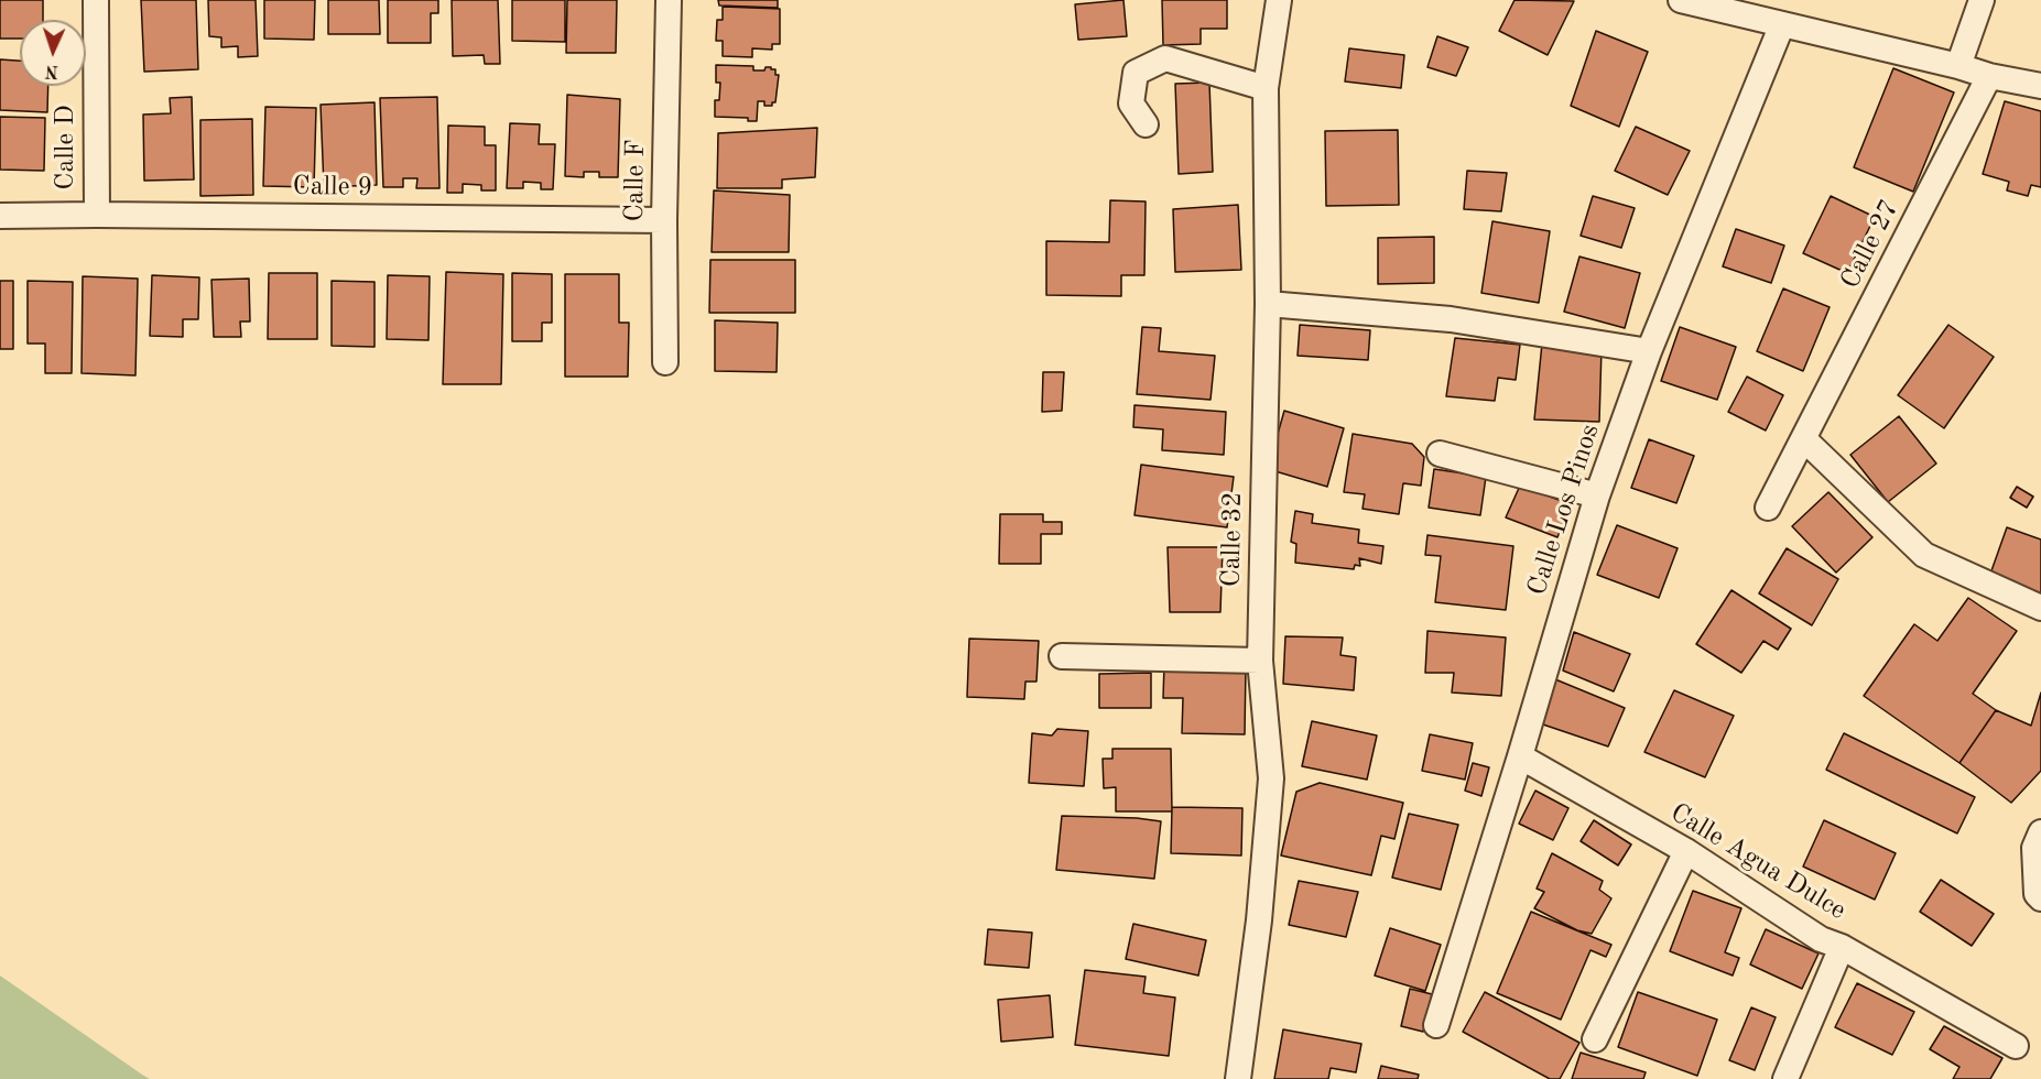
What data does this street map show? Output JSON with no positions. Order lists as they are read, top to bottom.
{
  "streets": {
    "street": [
      "Calle D",
      "Calle F",
      "Calle 9",
      "Calle 27",
      "Calle Los Pinos",
      "Calle 32",
      "Calle Agua Dulce"
    ]
  },
  "crossings": [
    ["Calle D", "Calle 9"],
    ["Calle F", "Calle 9"],
    ["Calle Los Pinos", "Calle Agua Dulce"]
  ],
  "north": "bottom"
}
